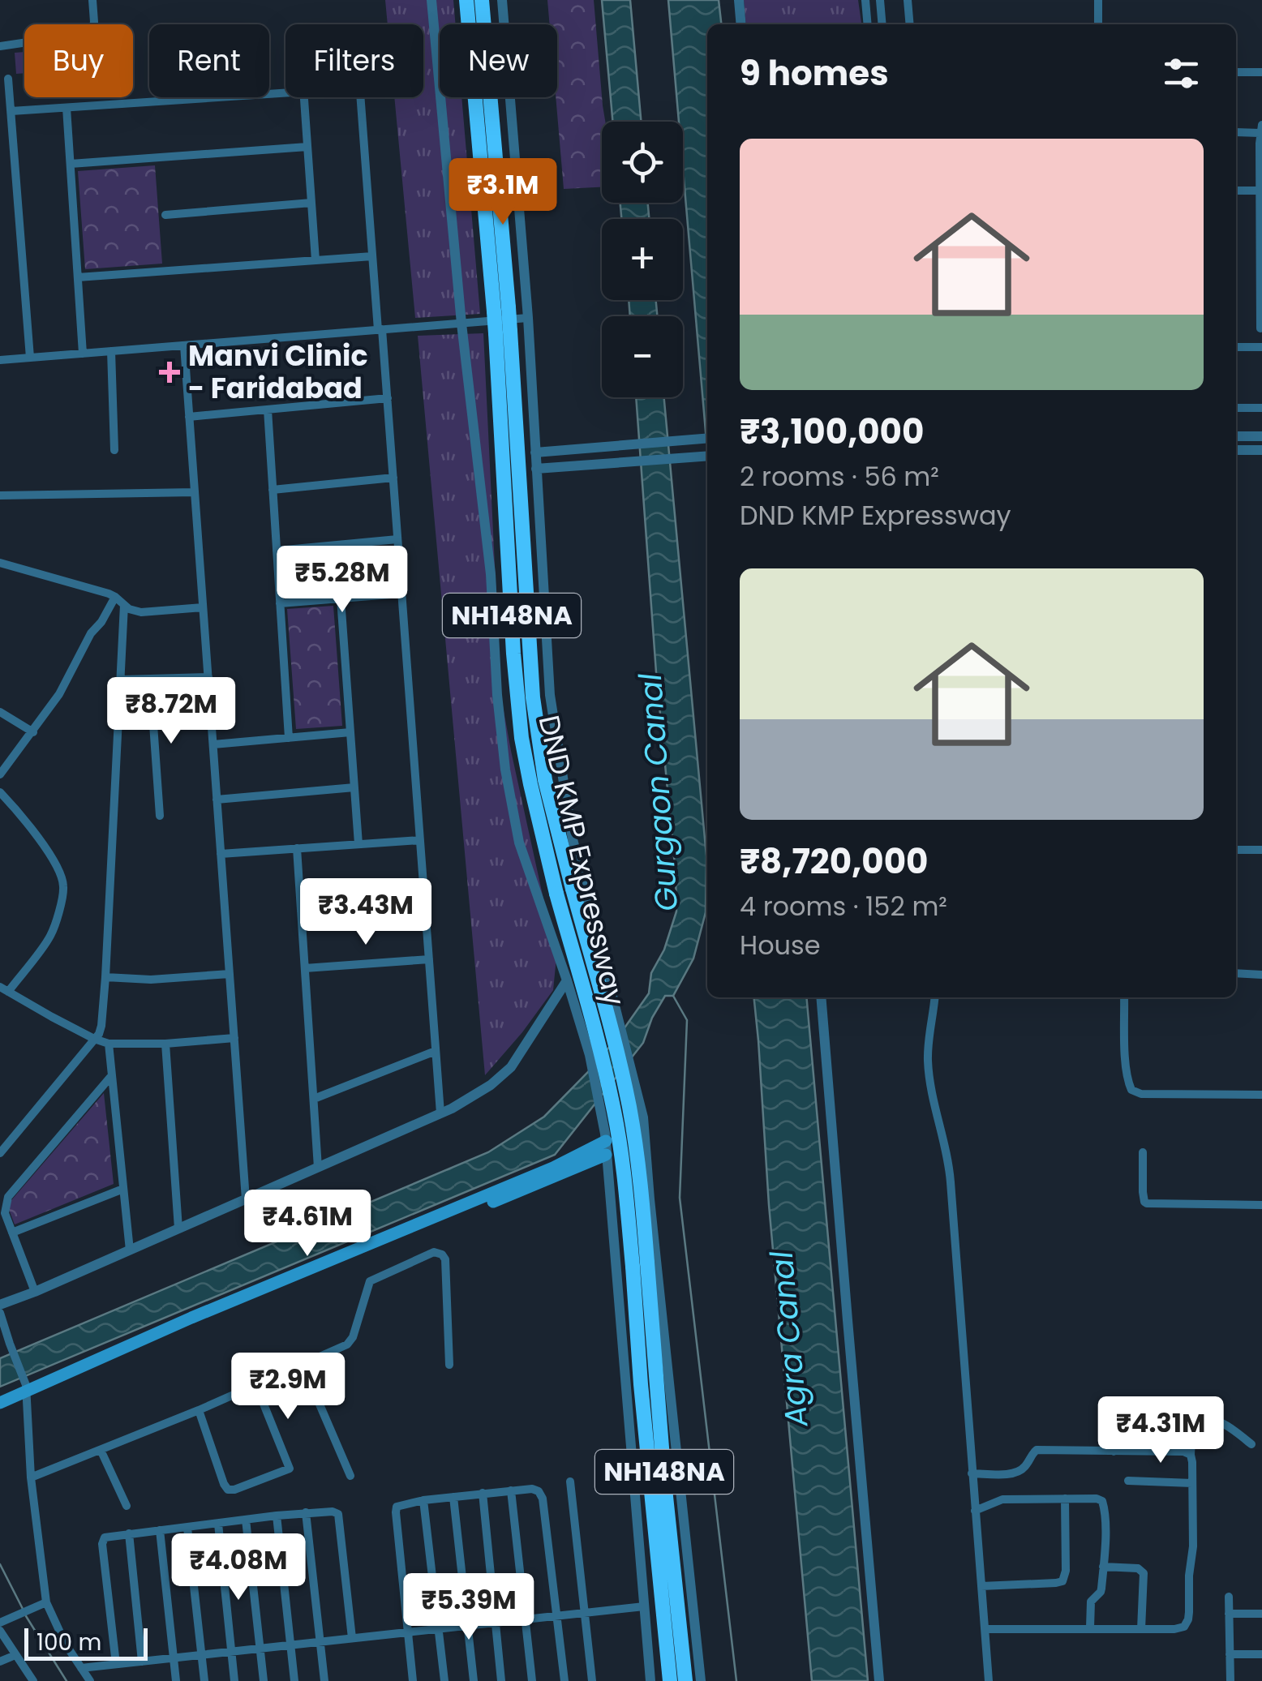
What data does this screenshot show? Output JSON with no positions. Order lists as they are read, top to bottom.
{
  "streets": {
    "highway": ["NH148NA", "DND KMP Expressway"]
  },
  "water": ["Gurgaon Canal", "Agra Canal"],
  "places": {
    "health": ["Manvi Clinic - Faridabad"]
  },
  "scale_bar": "100 m",
  "page": {
    "chip": [
      "Buy",
      "Rent",
      "Filters",
      "New"
    ],
    "heading": "9 homes",
    "map_buttons": ["+", "−"],
    "list": [
      {
        "name": "₹3,100,000",
        "note": "2 rooms · 56 m² · DND KMP Expressway"
      },
      {
        "name": "₹8,720,000",
        "note": "4 rooms · 152 m² · House"
      }
    ],
    "price": [
      "₹3.1M",
      "₹5.28M",
      "₹8.72M",
      "₹3.43M",
      "₹4.61M",
      "₹2.9M",
      "₹4.31M",
      "₹4.08M",
      "₹5.39M"
    ],
    "scale": "100 m"
  }
}
